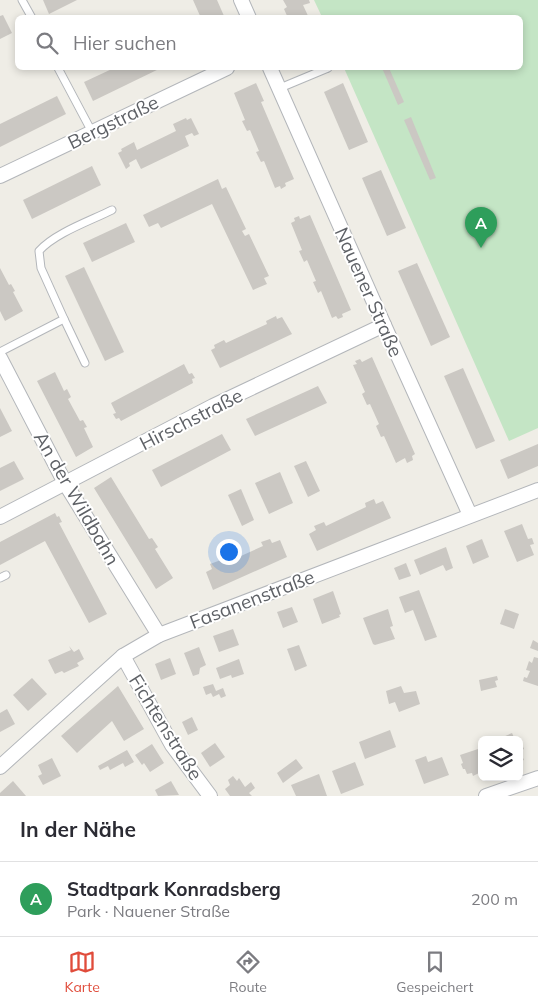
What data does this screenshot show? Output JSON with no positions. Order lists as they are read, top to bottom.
{
  "streets": {
    "street": [
      "Bergstraße",
      "Nauener Straße",
      "Hirschstraße",
      "An der Wildbahn",
      "Fasanenstraße",
      "Fichtenstraße"
    ]
  },
  "crossings": [
    ["Nauener Straße", "Hirschstraße"],
    ["Nauener Straße", "Fasanenstraße"],
    ["Hirschstraße", "An der Wildbahn"],
    ["An der Wildbahn", "Fasanenstraße"],
    ["Fasanenstraße", "Fichtenstraße"]
  ],
  "page": {
    "search": "Hier suchen",
    "pins": "A",
    "heading": "In der Nähe",
    "list": [
      {
        "mark": "A",
        "name": "Stadtpark Konradsberg",
        "note": "Park · Nauener Straße",
        "value": "200 m"
      }
    ],
    "nav": ["Karte", "Route", "Gespeichert"]
  }
}
